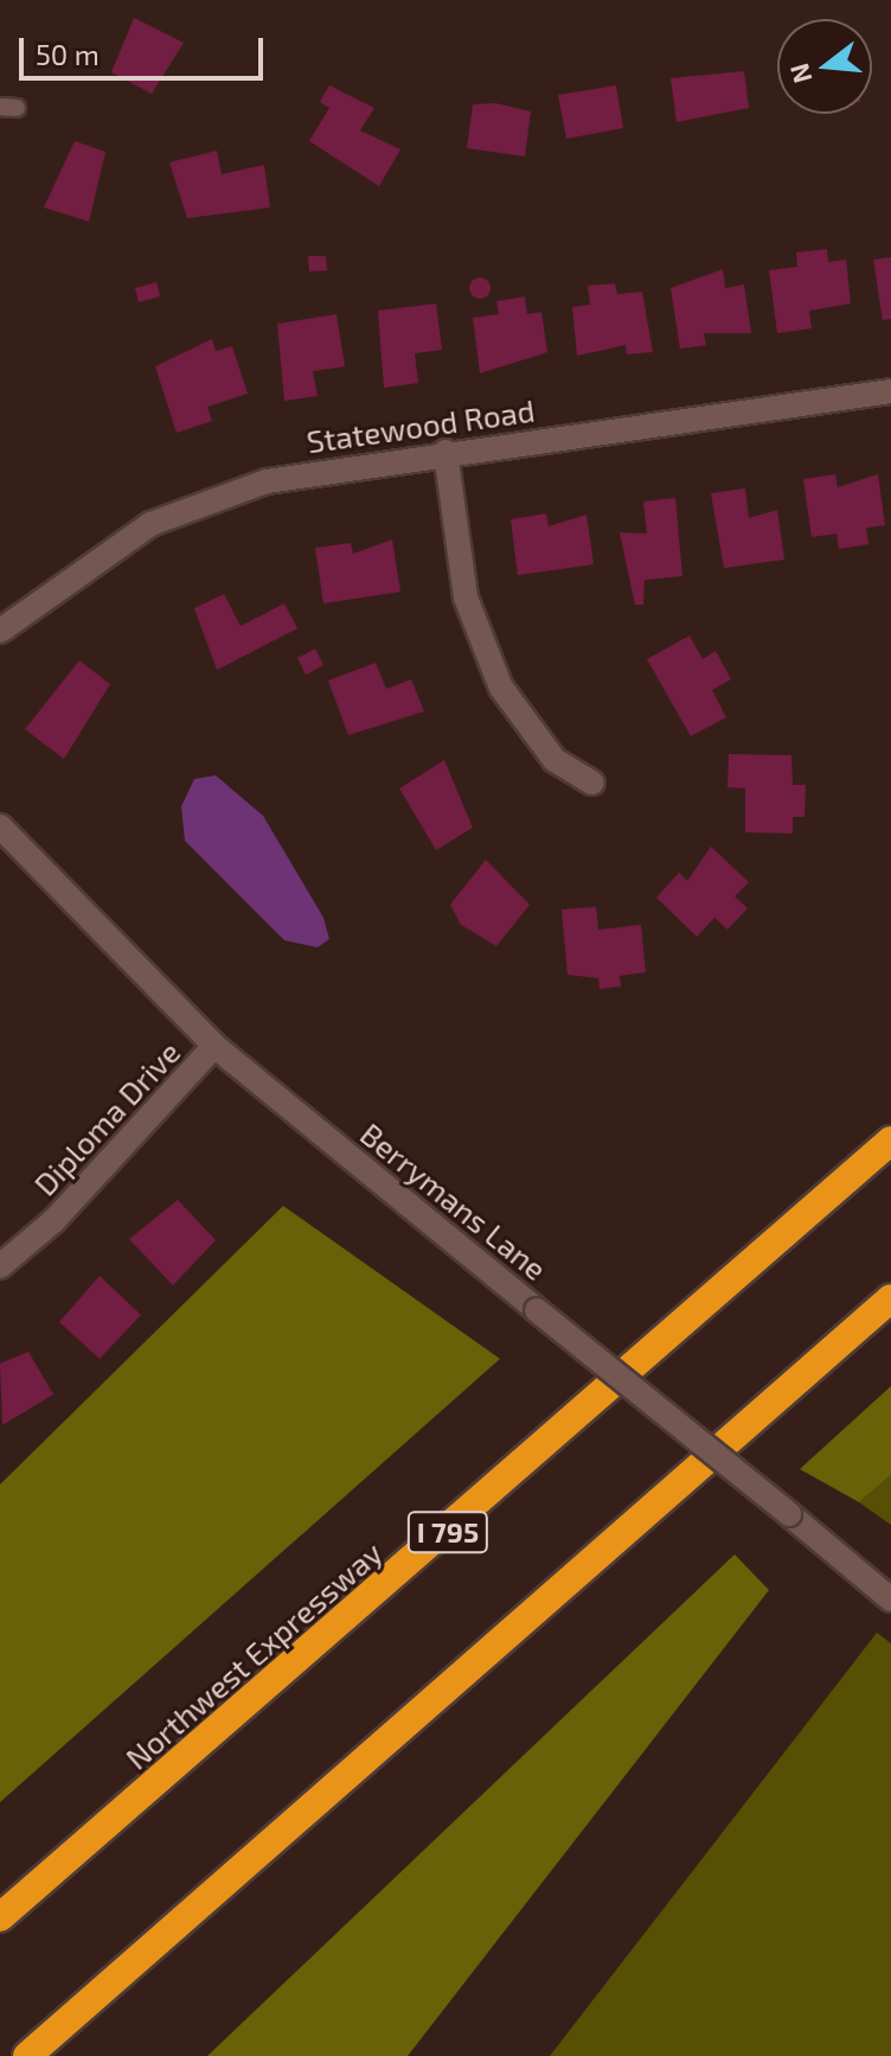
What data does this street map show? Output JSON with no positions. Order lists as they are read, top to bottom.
{
  "streets": {
    "highway": ["I 795", "Northwest Expressway"],
    "street": ["Statewood Road", "Diploma Drive", "Berrymans Lane"]
  },
  "crossings": [
    ["Diploma Drive", "Berrymans Lane"]
  ],
  "scale_bar": "50 m",
  "north": "left"
}
